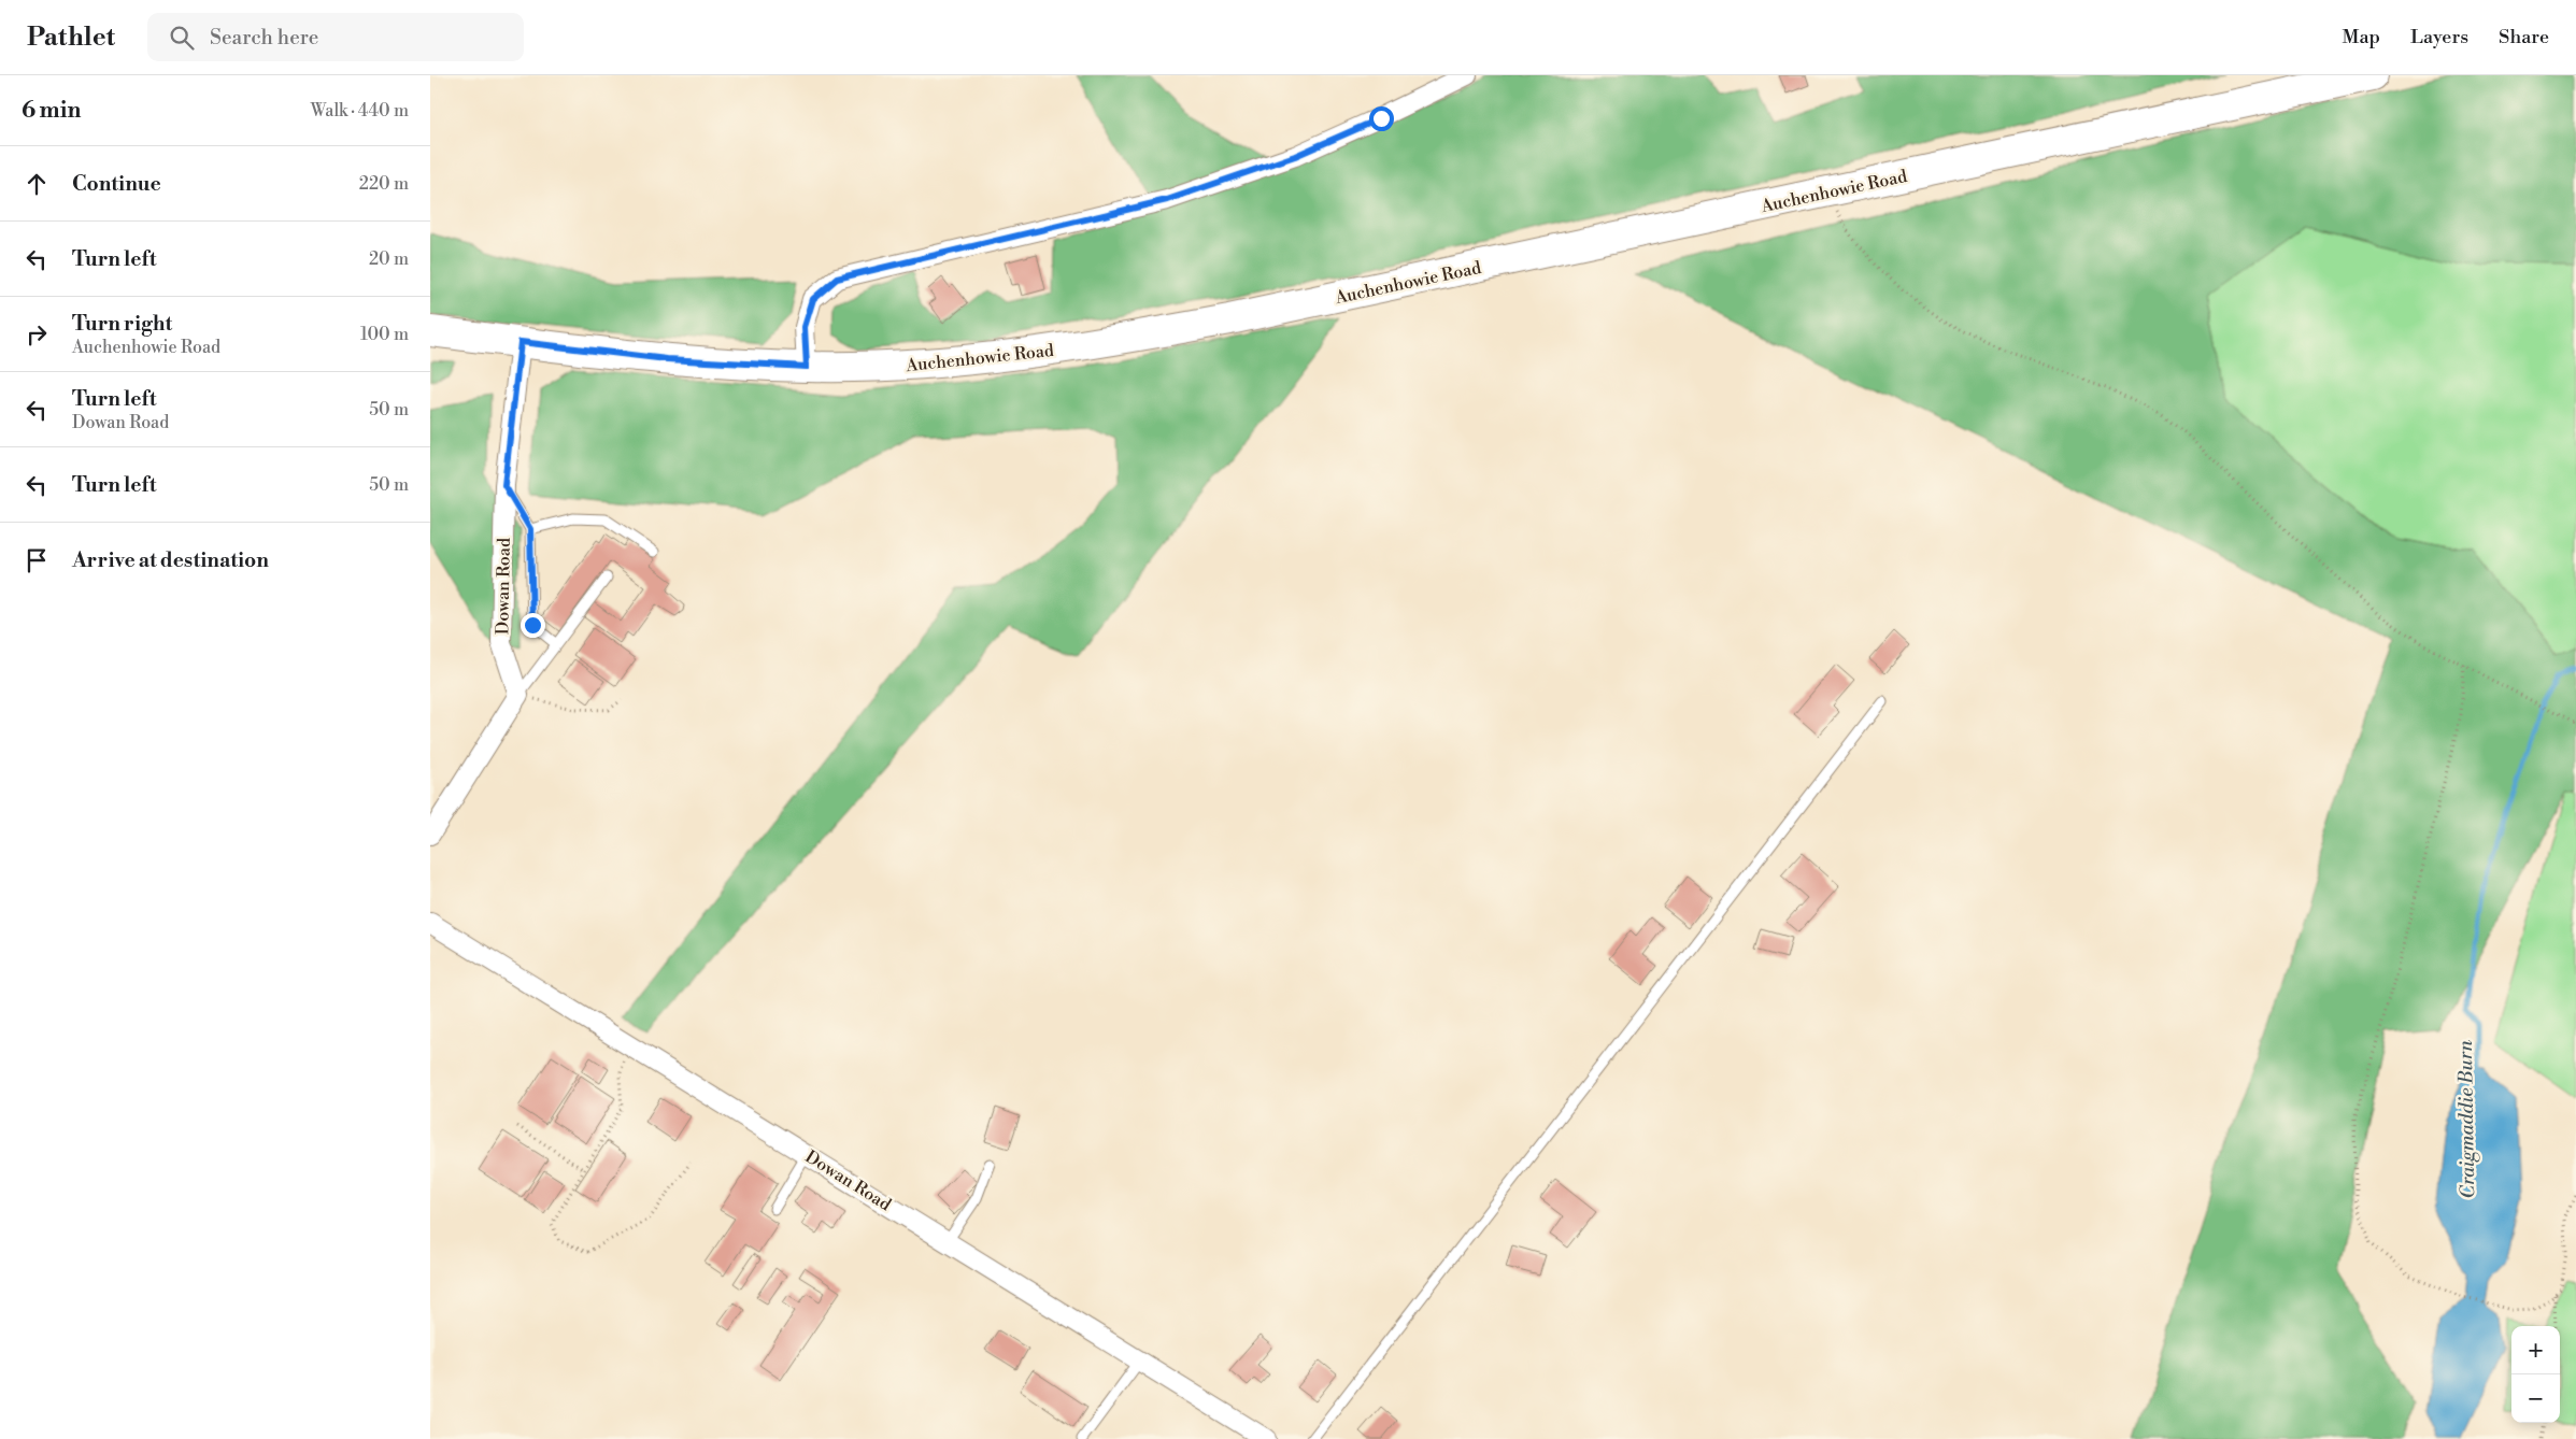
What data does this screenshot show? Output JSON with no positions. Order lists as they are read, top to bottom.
{
  "streets": {
    "main road": ["Auchenhowie Road"],
    "street": ["Dowan Road"]
  },
  "crossings": [
    ["Auchenhowie Road", "Dowan Road"]
  ],
  "water": ["Craigmaddie Burn"],
  "page": {
    "header": "Pathlet",
    "search": "Search here",
    "nav": ["Map", "Layers", "Share"],
    "heading": ["6 min", "Walk · 440 m"],
    "list": [
      ["Continue", "220 m"],
      ["Turn left", "20 m"],
      ["Turn right", "Auchenhowie Road", "100 m"],
      ["Turn left", "Dowan Road", "50 m"],
      ["Turn left", "50 m"],
      "Arrive at destination"
    ],
    "map_buttons": ["+", "−"]
  }
}
